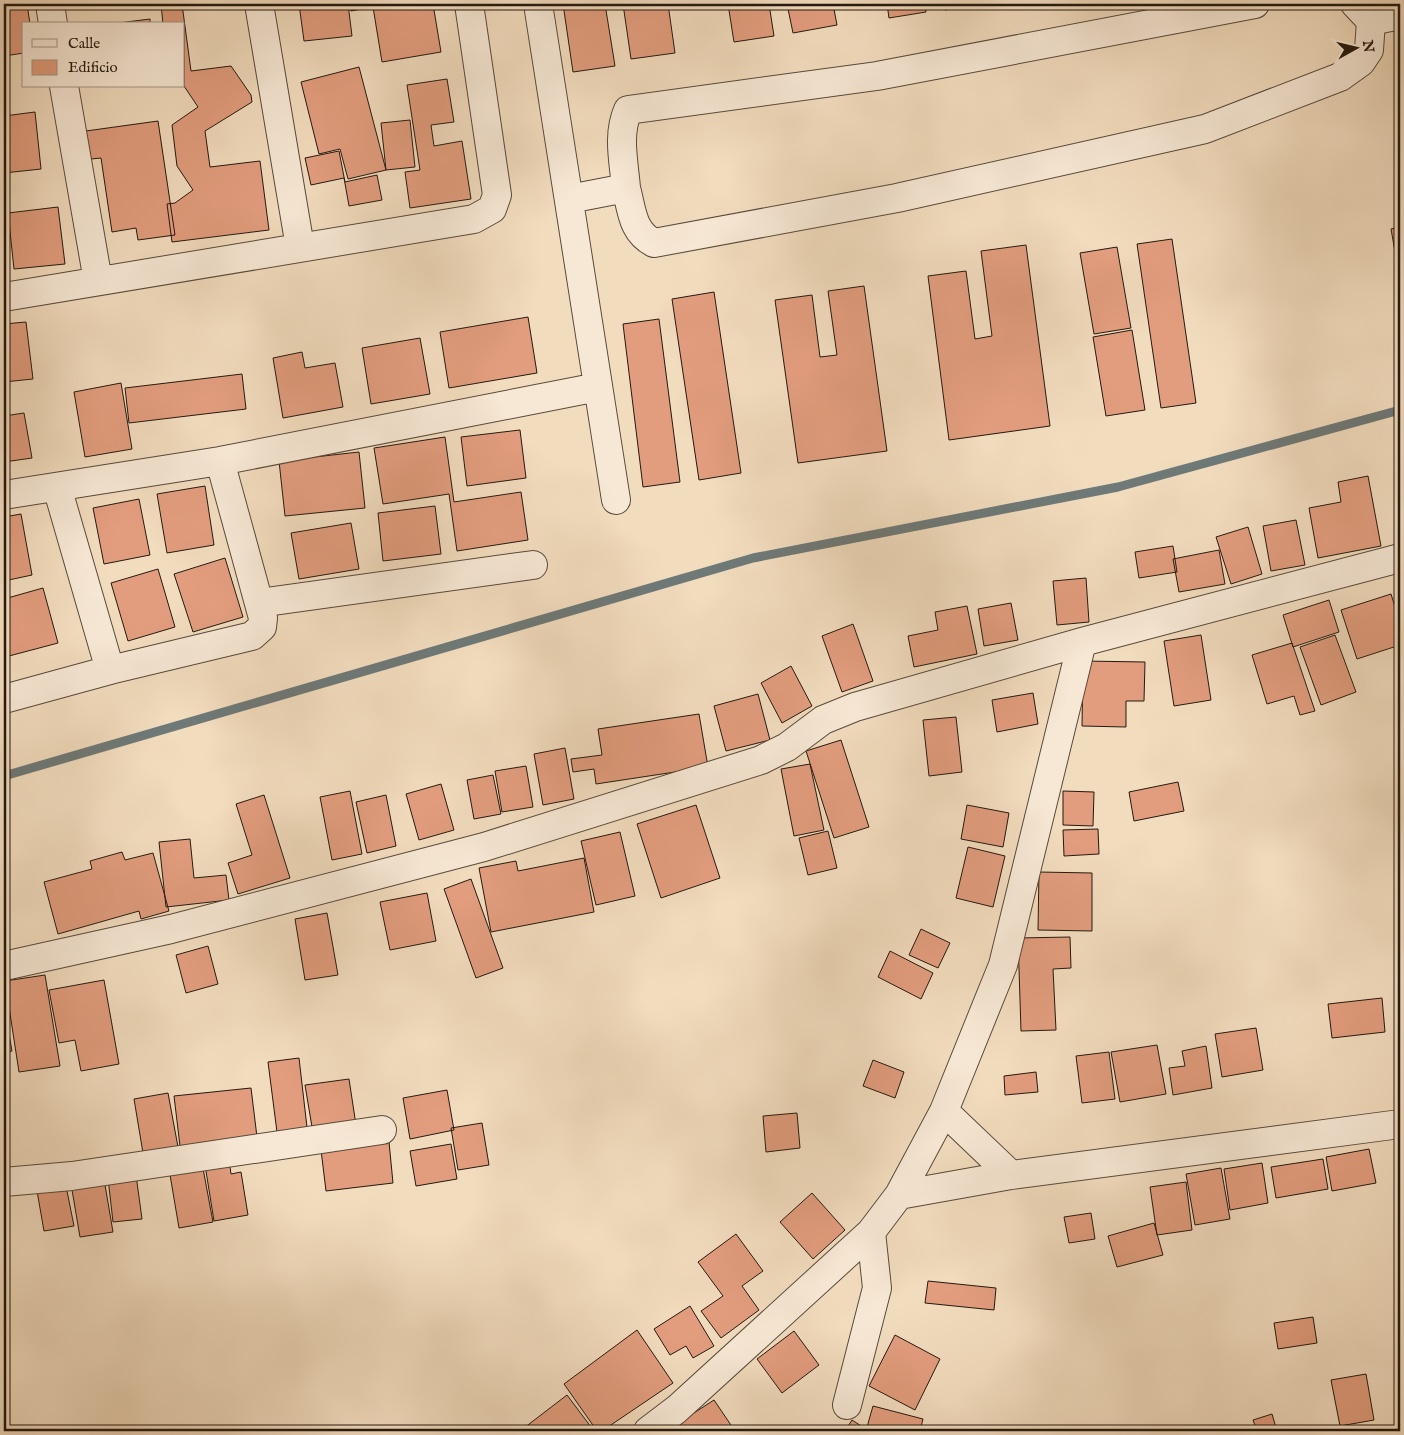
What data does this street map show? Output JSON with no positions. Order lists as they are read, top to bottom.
{
  "legend": ["Calle", "Edificio"],
  "north": "right"
}
